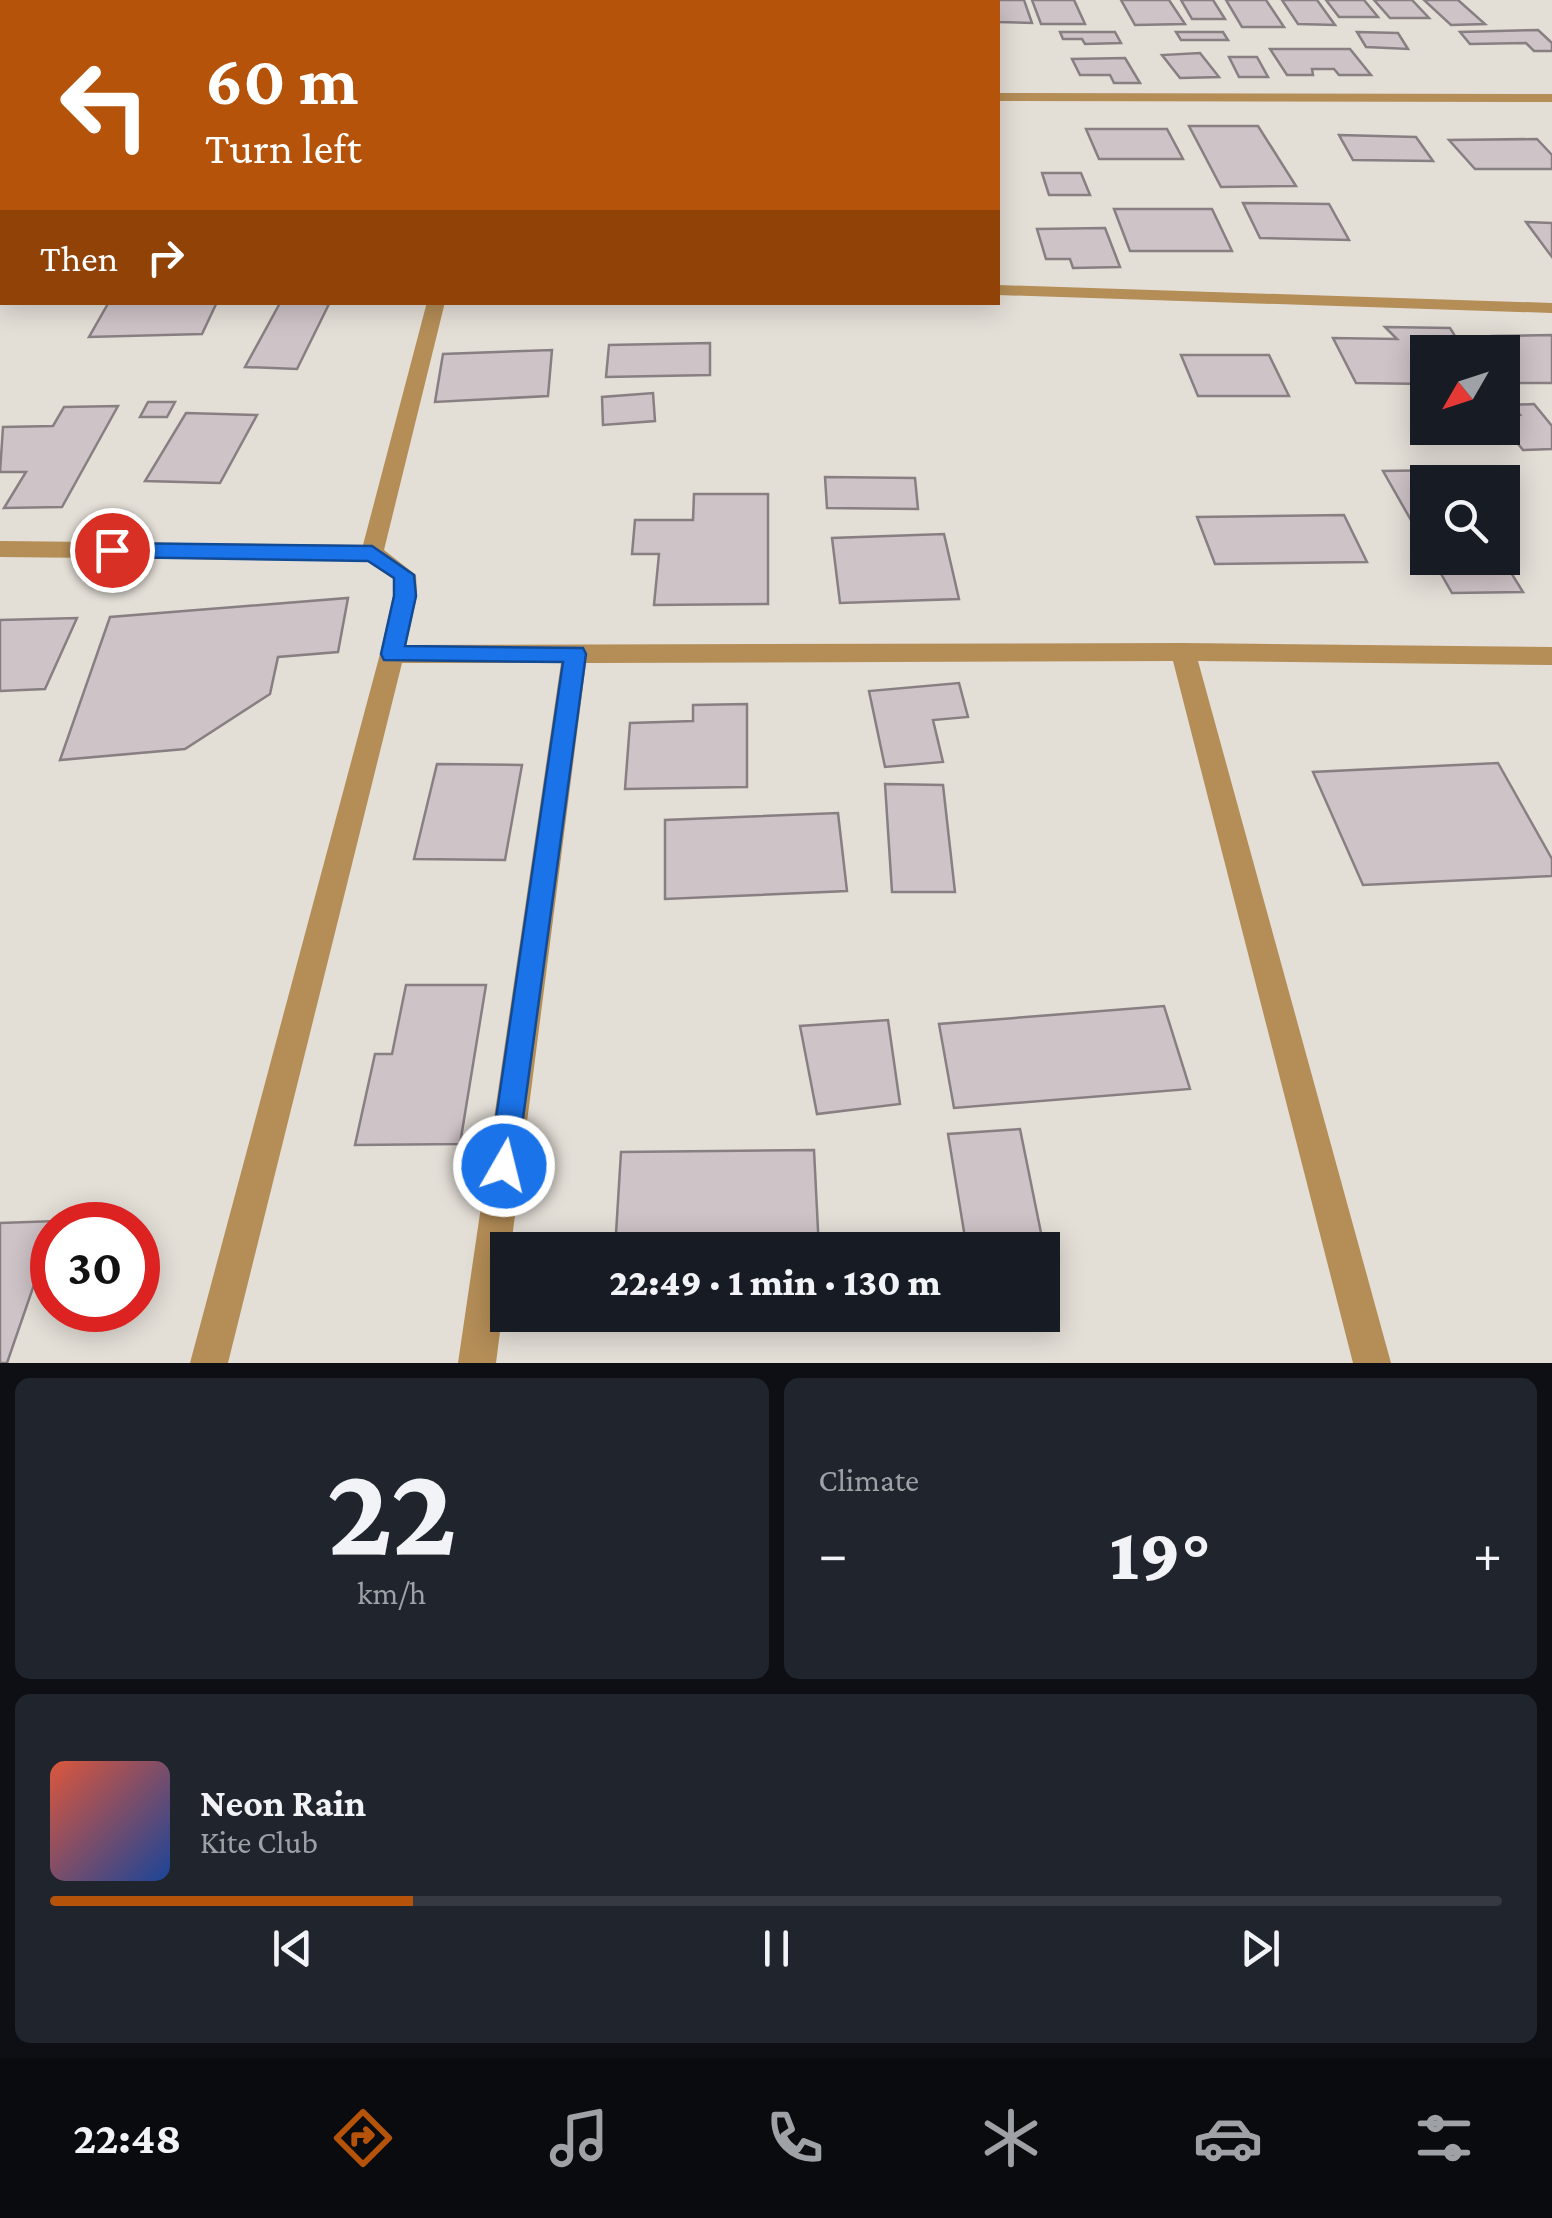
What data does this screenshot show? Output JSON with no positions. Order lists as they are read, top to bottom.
{
  "north": "bottom left",
  "page": {
    "turn": ["60 m", "Turn left"],
    "then": "Then",
    "limit": "30",
    "trip": "22:49 · 1 min · 130 m",
    "tile": [
      ["22", "km/h"],
      "Climate"
    ],
    "heat": ["−", "19°", "+"],
    "song": ["Neon Rain", "Kite Club"],
    "tabs": "22:48"
  }
}
